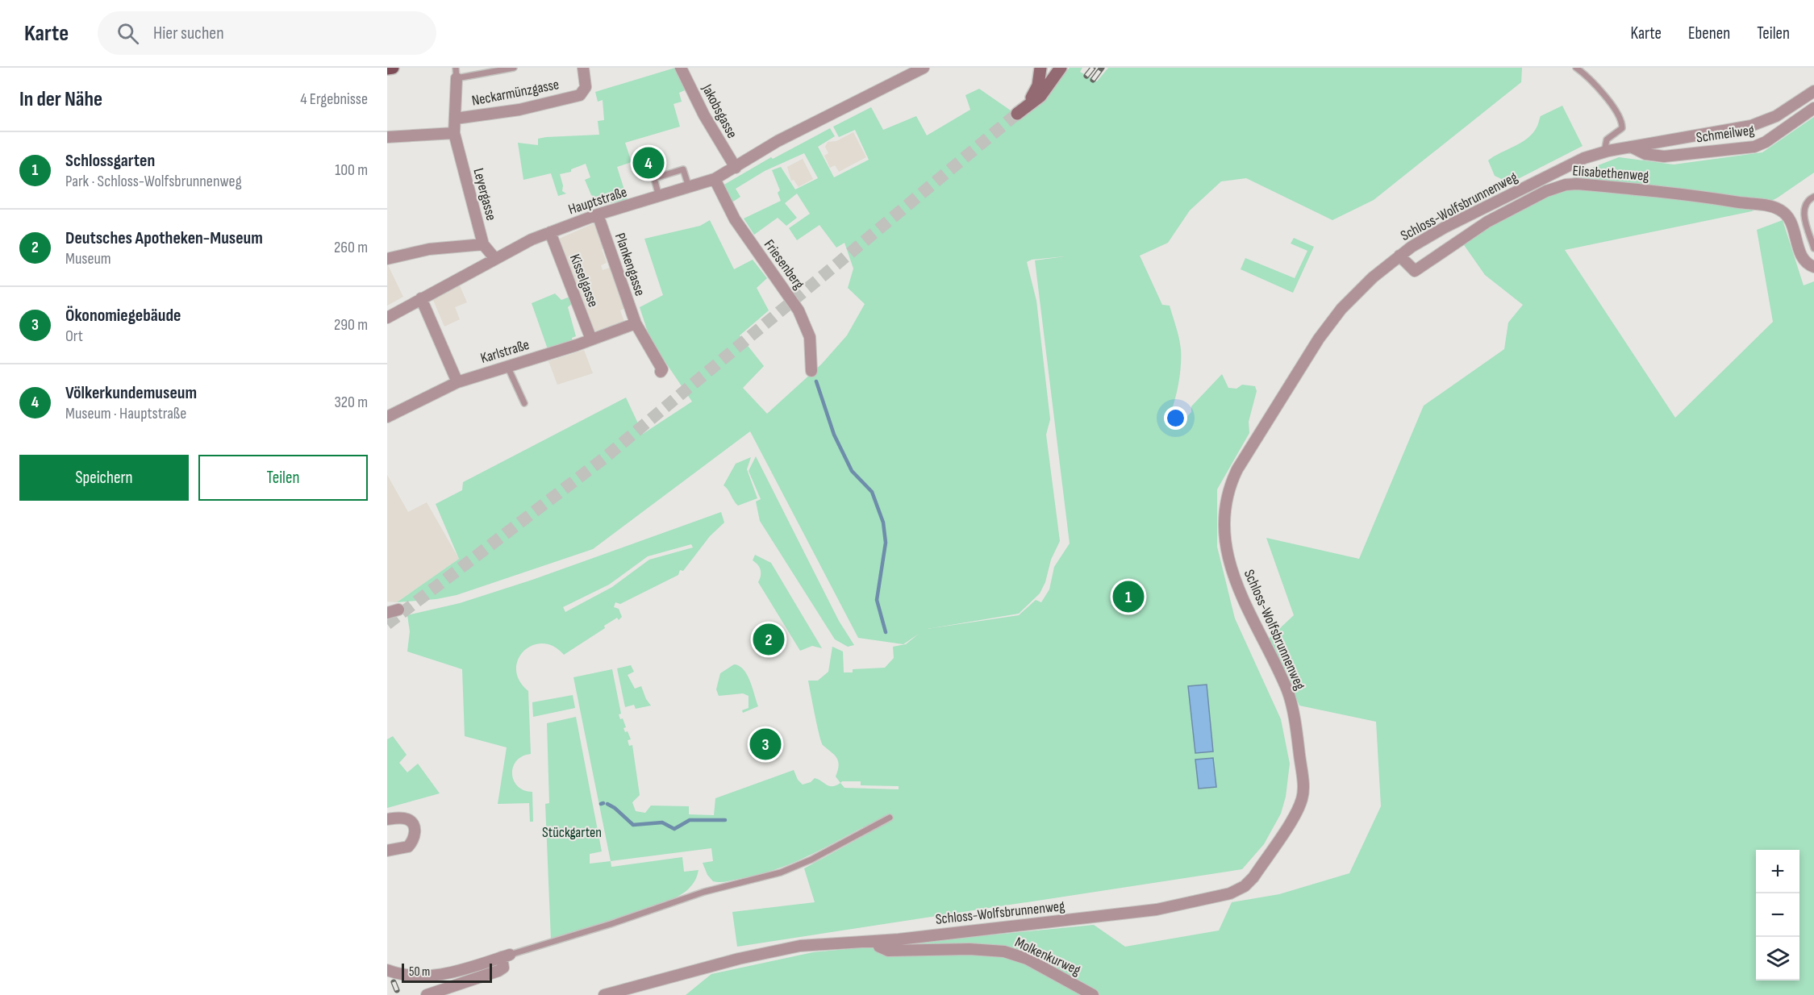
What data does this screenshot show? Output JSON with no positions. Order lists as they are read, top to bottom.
{
  "streets": {
    "street": [
      "Neckarmünzgasse",
      "Jakobsgasse",
      "Schmeilweg",
      "Elisabethenweg",
      "Leyergasse",
      "Hauptstraße",
      "Schloss-Wolfsbrunnenweg",
      "Plankengasse",
      "Friesenberg",
      "Kisselgasse",
      "Karlstraße",
      "Molkenkurweg"
    ]
  },
  "crossings": [
    ["Jakobsgasse", "Hauptstraße"],
    ["Schmeilweg", "Schloss-Wolfsbrunnenweg"],
    ["Elisabethenweg", "Schloss-Wolfsbrunnenweg"],
    ["Leyergasse", "Hauptstraße"],
    ["Hauptstraße", "Plankengasse"],
    ["Hauptstraße", "Friesenberg"],
    ["Hauptstraße", "Kisselgasse"],
    ["Schloss-Wolfsbrunnenweg", "Molkenkurweg"],
    ["Plankengasse", "Karlstraße"],
    ["Kisselgasse", "Karlstraße"]
  ],
  "parks": ["Stückgarten"],
  "scale_bar": "50 m",
  "page": {
    "header": "Karte",
    "search": "Hier suchen",
    "nav": ["Karte", "Ebenen", "Teilen"],
    "heading": ["In der Nähe", "4 Ergebnisse"],
    "list": [
      {
        "mark": "1",
        "name": "Schlossgarten",
        "note": "Park · Schloss-Wolfsbrunnenweg",
        "value": "100 m"
      },
      {
        "mark": "2",
        "name": "Deutsches Apotheken-Museum",
        "note": "Museum",
        "value": "260 m"
      },
      {
        "mark": "3",
        "name": "Ökonomiegebäude",
        "note": "Ort",
        "value": "290 m"
      },
      {
        "mark": "4",
        "name": "Völkerkundemuseum",
        "note": "Museum · Hauptstraße",
        "value": "320 m"
      }
    ],
    "pins": [
      "4",
      "1",
      "2",
      "3"
    ],
    "buttons": ["Speichern", "Teilen"],
    "map_buttons": ["+", "−"],
    "scale": "50 m"
  }
}
